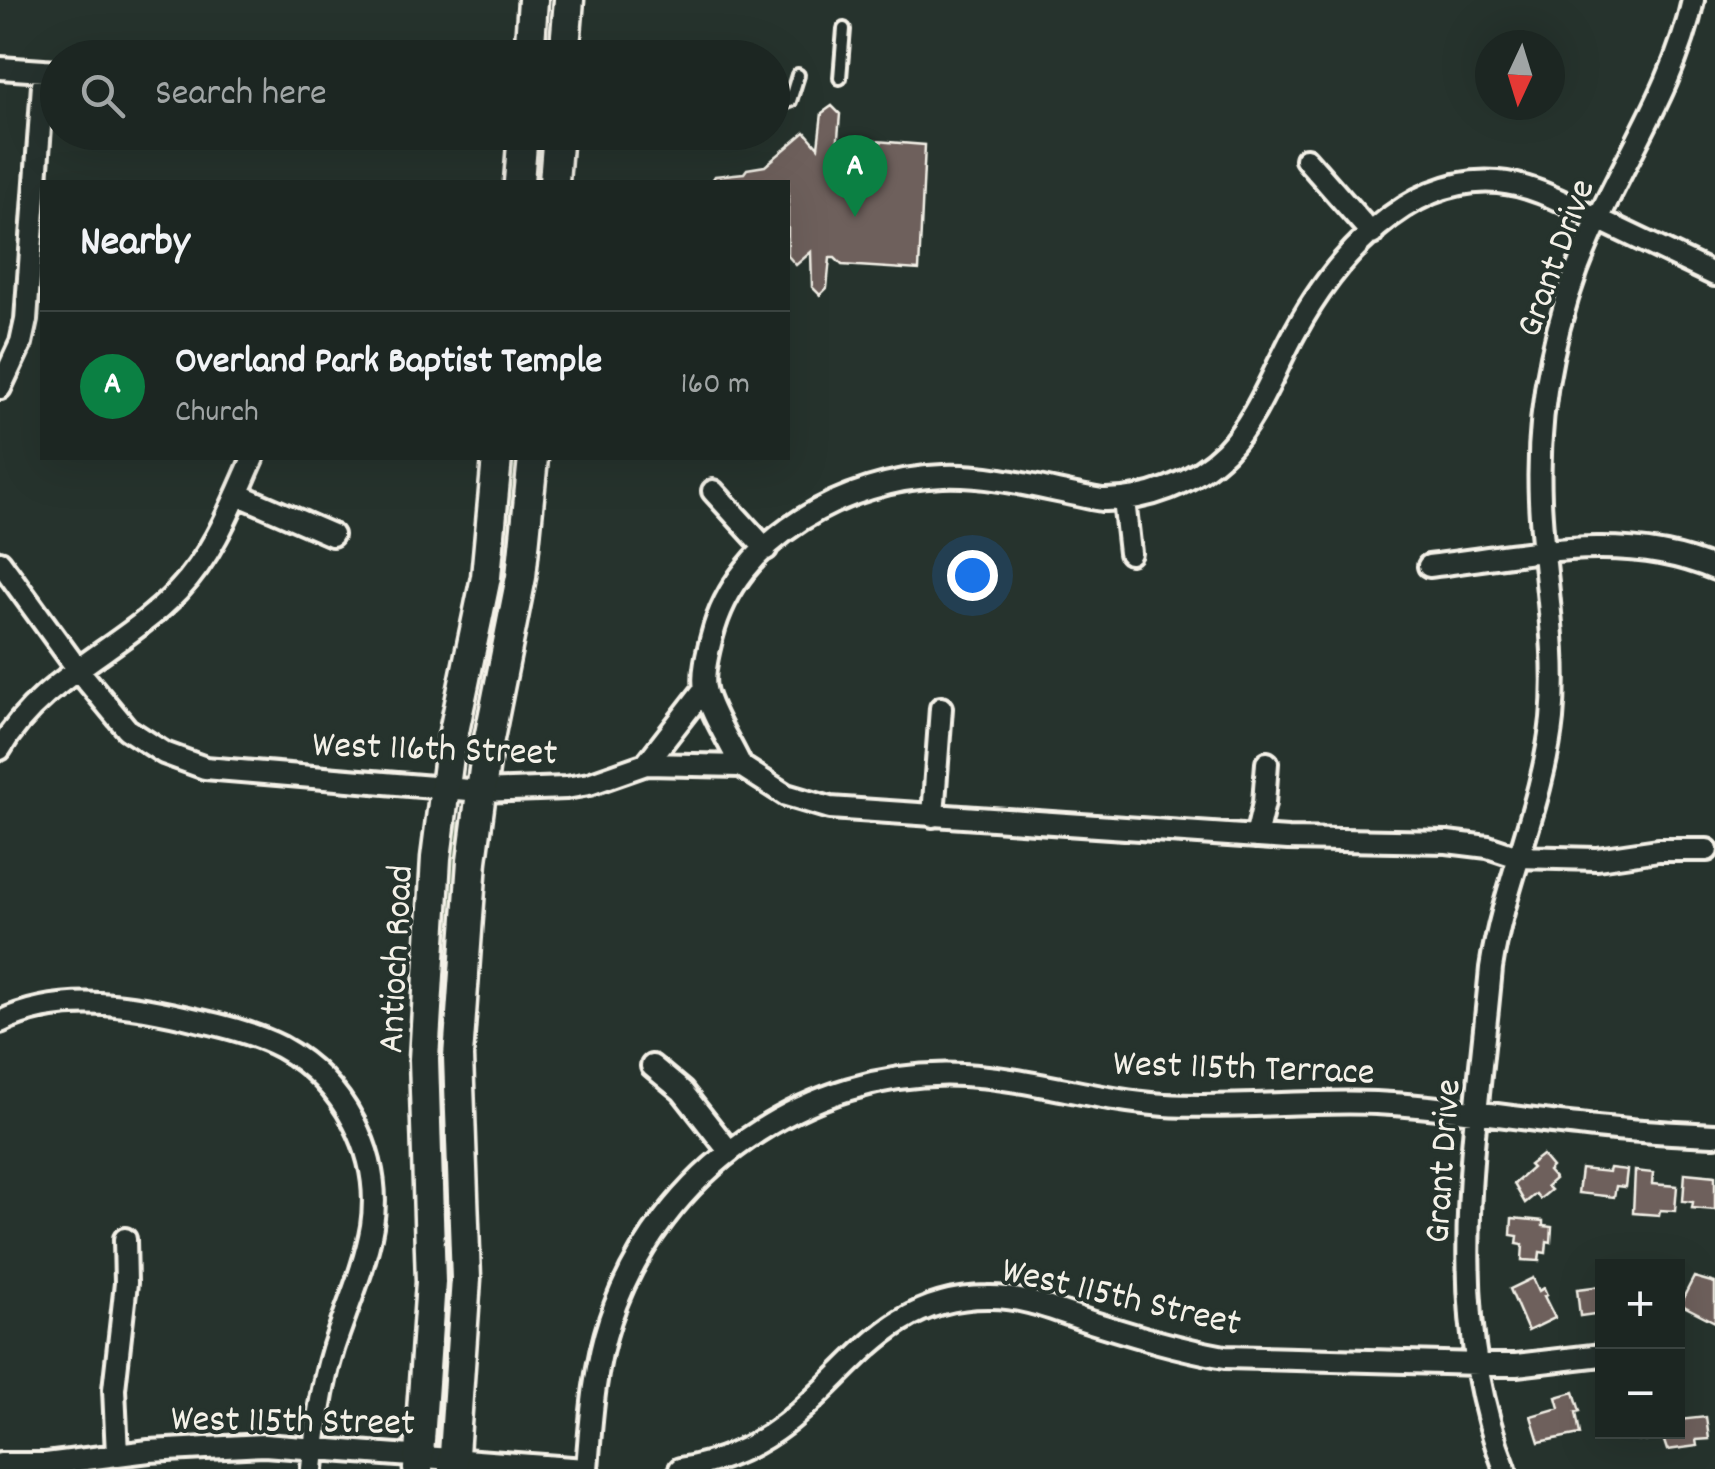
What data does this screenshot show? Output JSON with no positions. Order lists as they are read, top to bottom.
{
  "streets": {
    "main road": ["Antioch Road"],
    "street": [
      "Grant Drive",
      "West 116th Street",
      "West 115th Terrace",
      "West 115th Street"
    ]
  },
  "crossings": [
    ["Grant Drive", "West 115th Terrace"],
    ["Grant Drive", "West 115th Street"],
    ["West 116th Street", "Antioch Road"],
    ["Antioch Road", "West 115th Street"],
    ["West 115th Terrace", "West 115th Street"]
  ],
  "north": "bottom",
  "page": {
    "search": "Search here",
    "pins": "A",
    "heading": "Nearby",
    "list": [
      {
        "mark": "A",
        "name": "Overland Park Baptist Temple",
        "note": "Church",
        "value": "160 m"
      }
    ],
    "map_buttons": ["+", "−"]
  }
}
